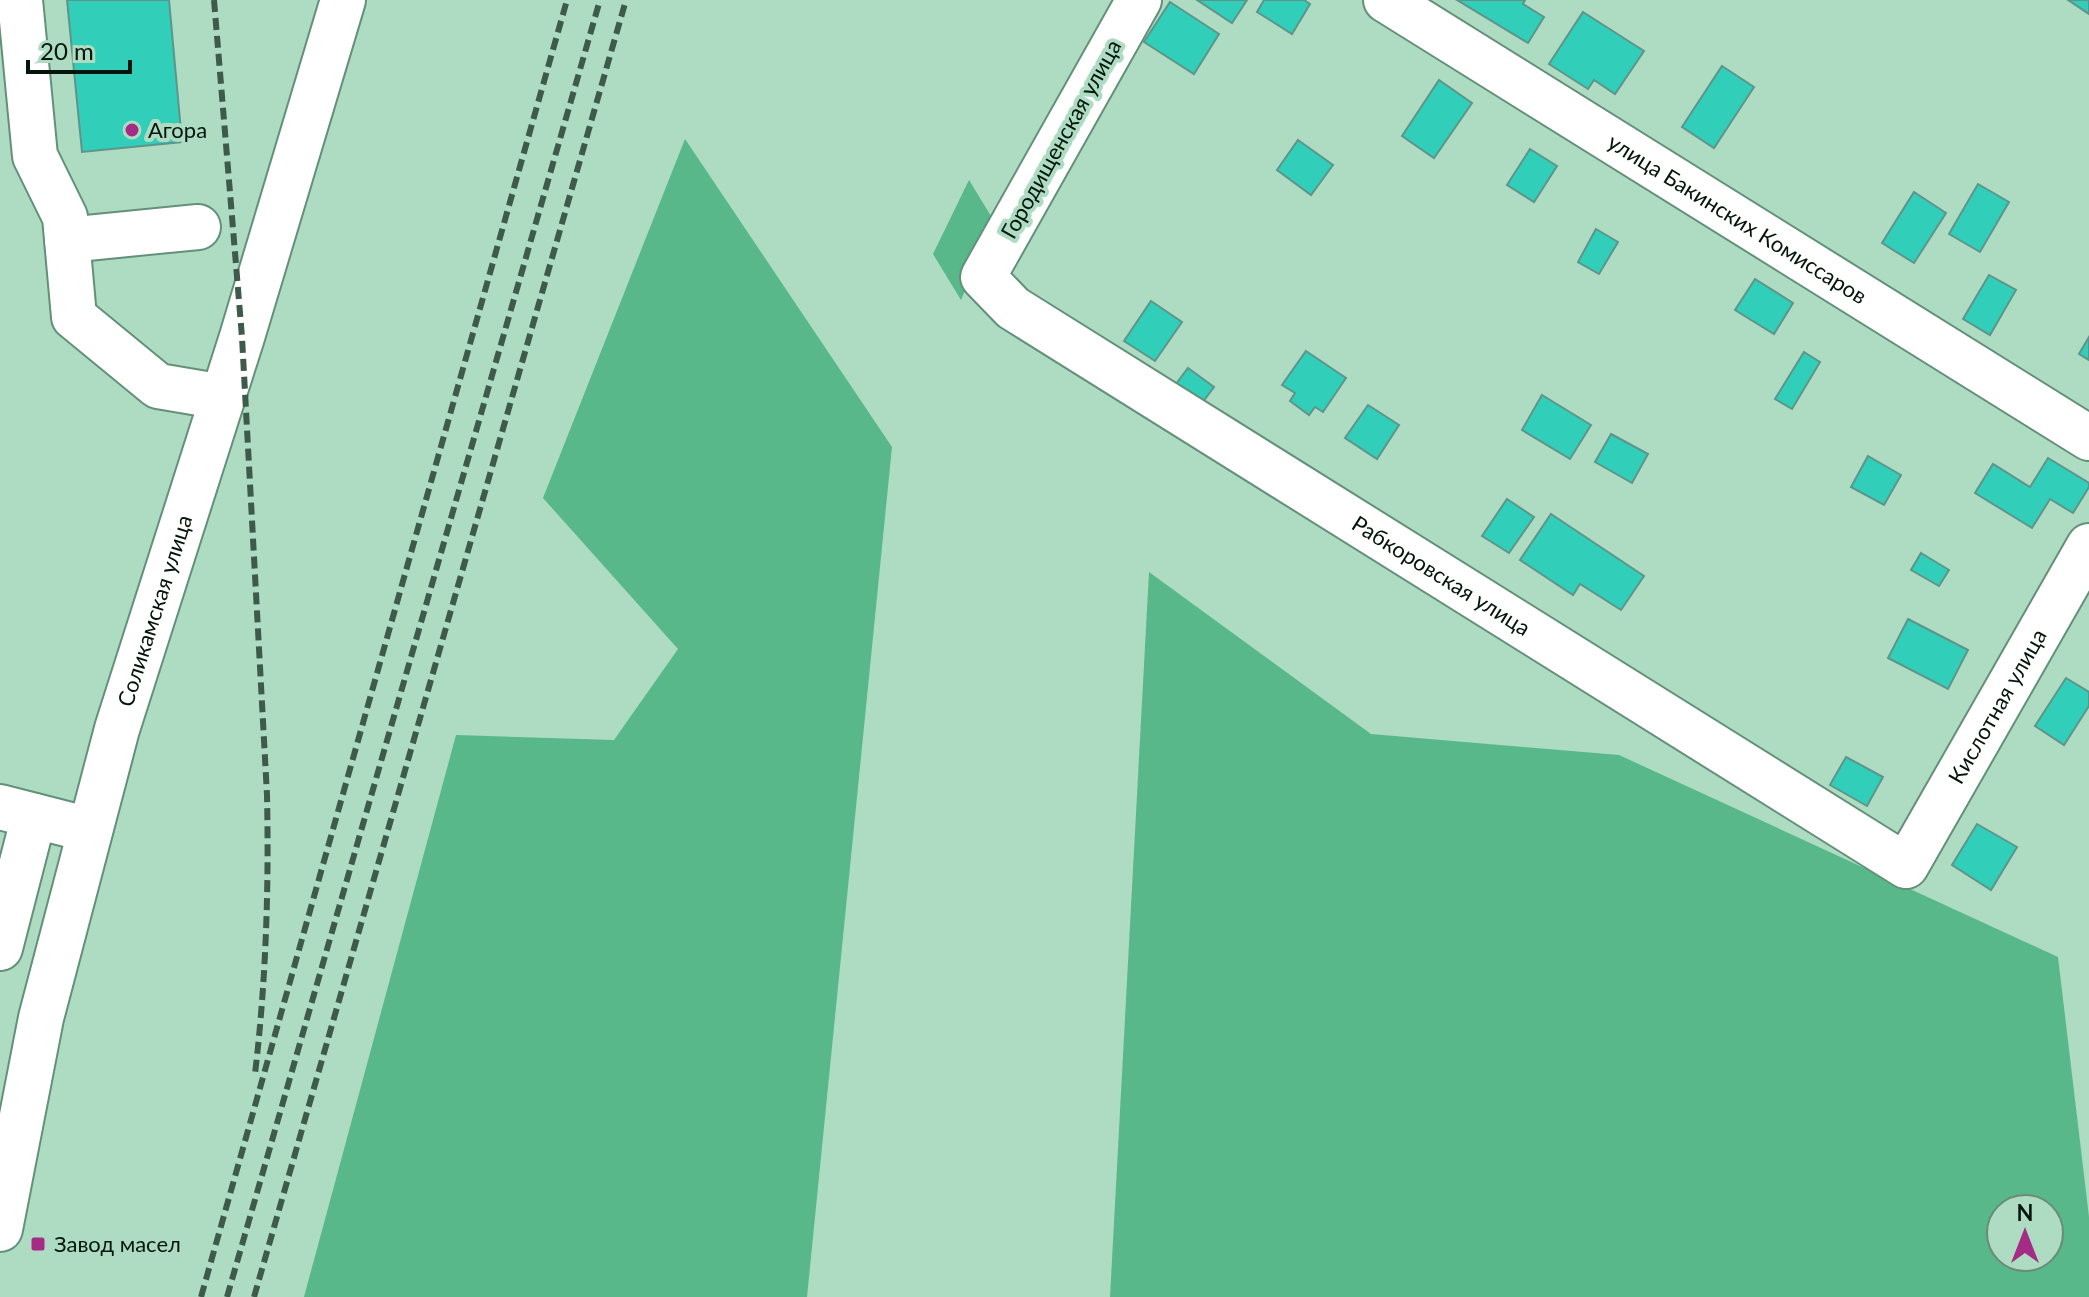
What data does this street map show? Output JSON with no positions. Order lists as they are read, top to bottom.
{
  "streets": {
    "street": [
      "Городищенская улица",
      "улица Бакинских Комиссаров",
      "Рабкоровская улица",
      "Соликамская улица",
      "Кислотная улица"
    ]
  },
  "crossings": [
    ["Городищенская улица", "Рабкоровская улица"],
    ["Рабкоровская улица", "Кислотная улица"]
  ],
  "places": {
    "other": ["Агора"],
    "transit": ["Завод масел"]
  },
  "scale_bar": "20 m",
  "north": "top"
}
